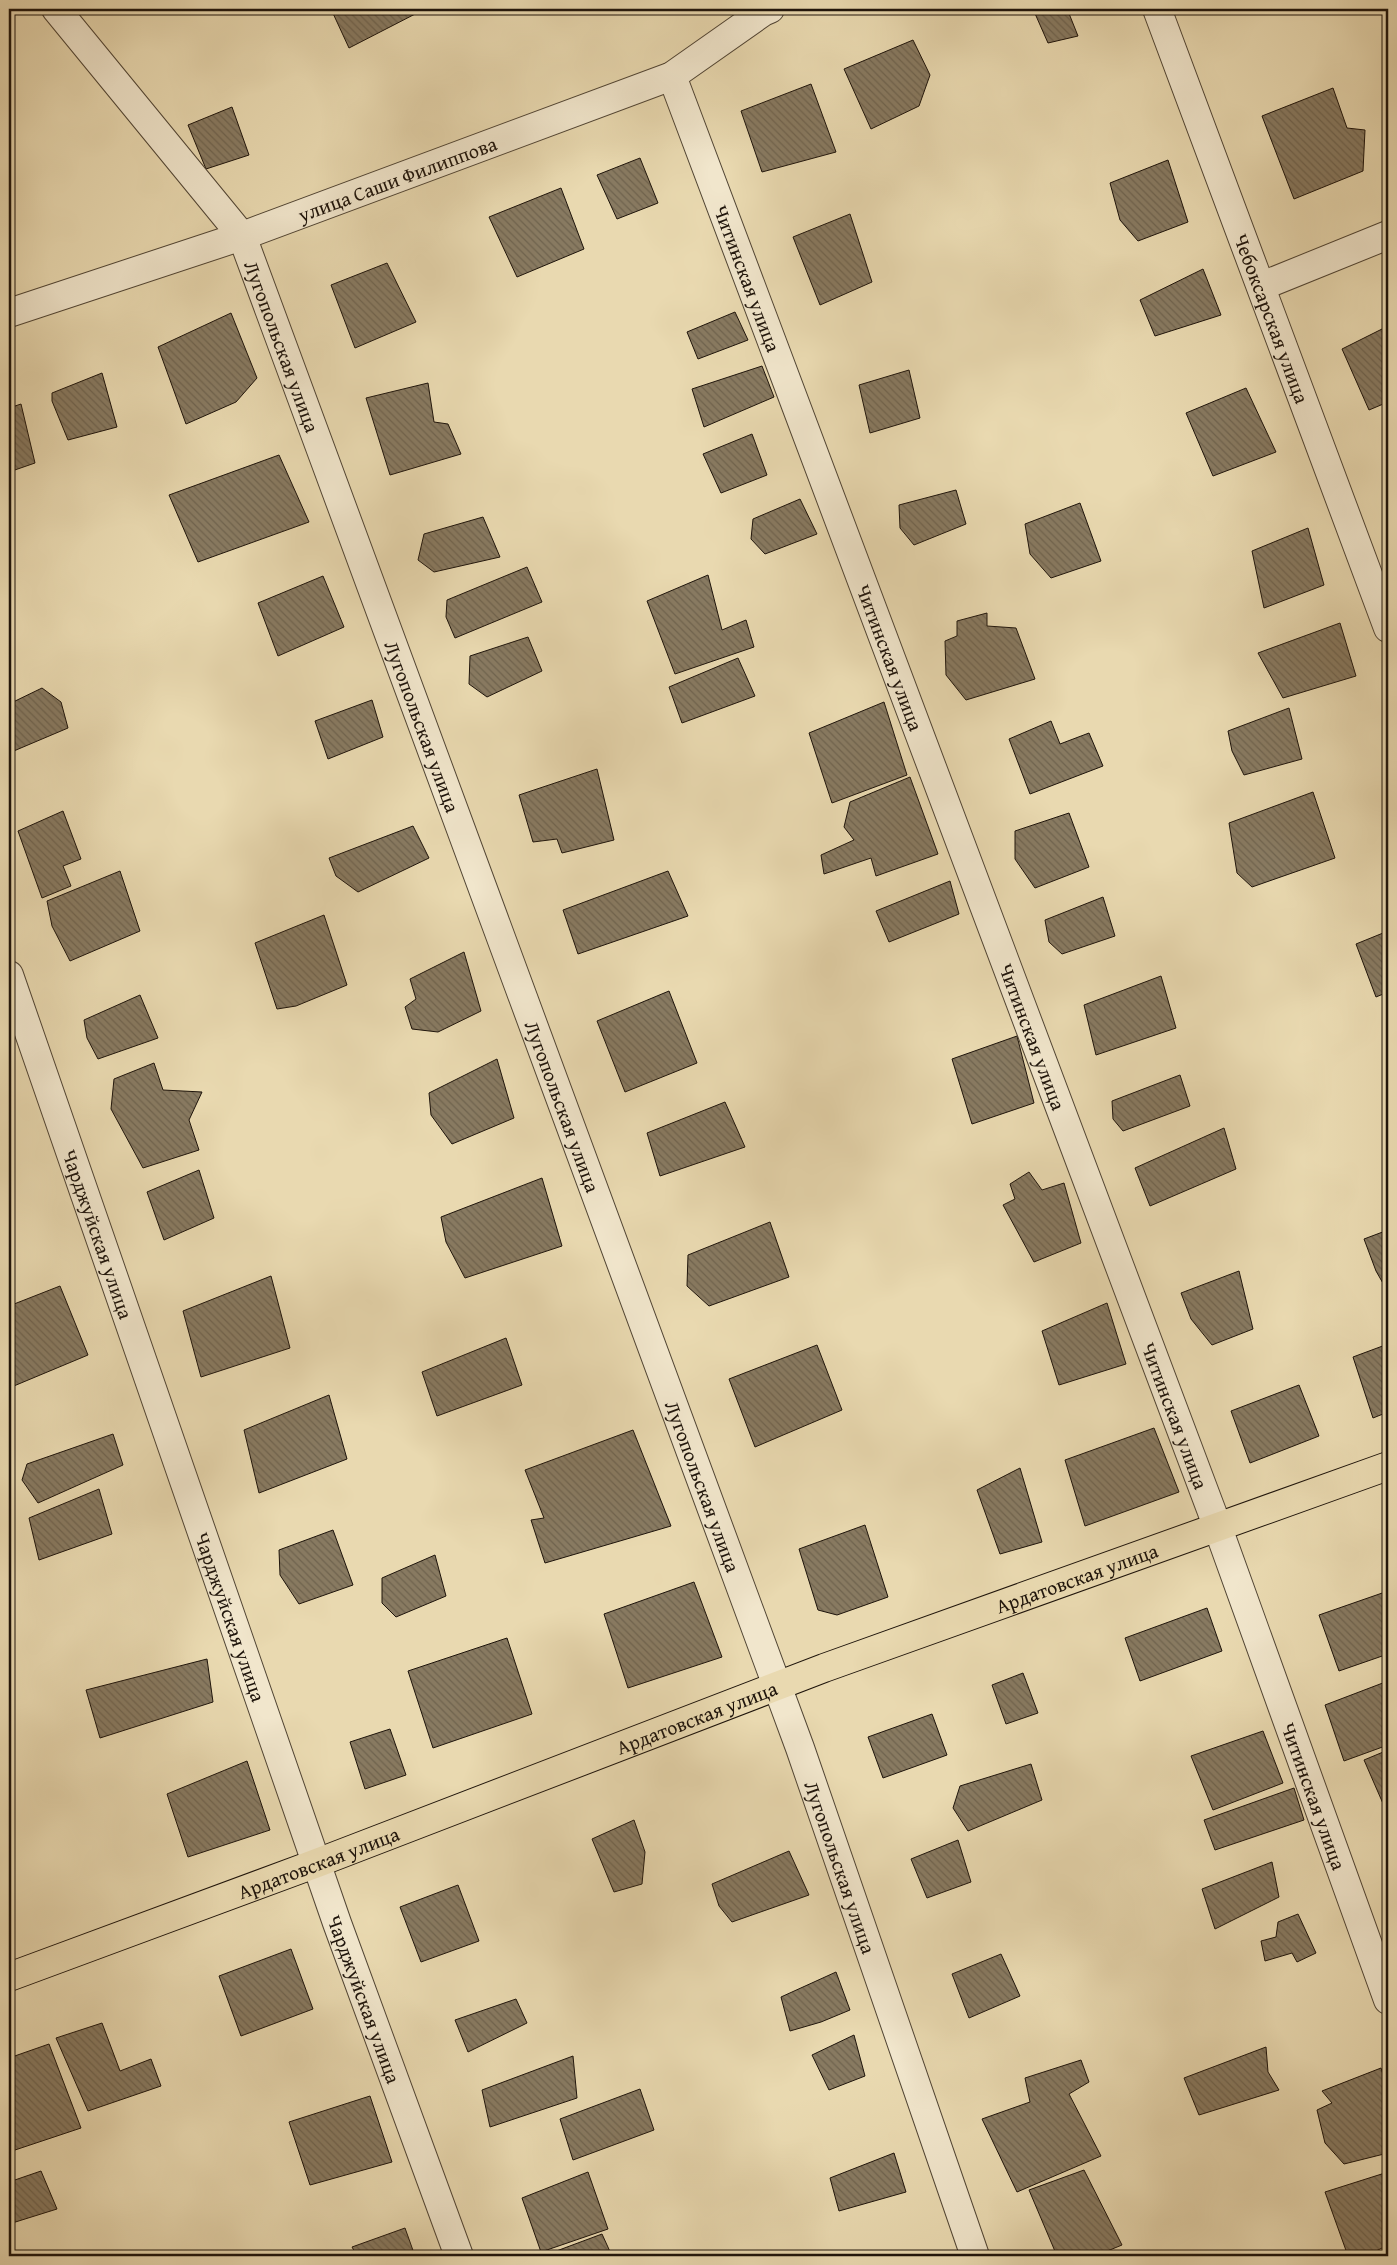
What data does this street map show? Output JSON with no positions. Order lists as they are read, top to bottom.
{
  "streets": {
    "highway": ["Ардатовская улица"],
    "street": [
      "улица Саши Филиппова",
      "Читинская улица",
      "Чебоксарская улица",
      "Лугопольская улица",
      "Чарджуйская улица"
    ]
  },
  "crossings": [
    ["улица Саши Филиппова", "Читинская улица"],
    ["улица Саши Филиппова", "Лугопольская улица"],
    ["Читинская улица", "Ардатовская улица"],
    ["Лугопольская улица", "Ардатовская улица"],
    ["Чарджуйская улица", "Ардатовская улица"]
  ]
}
